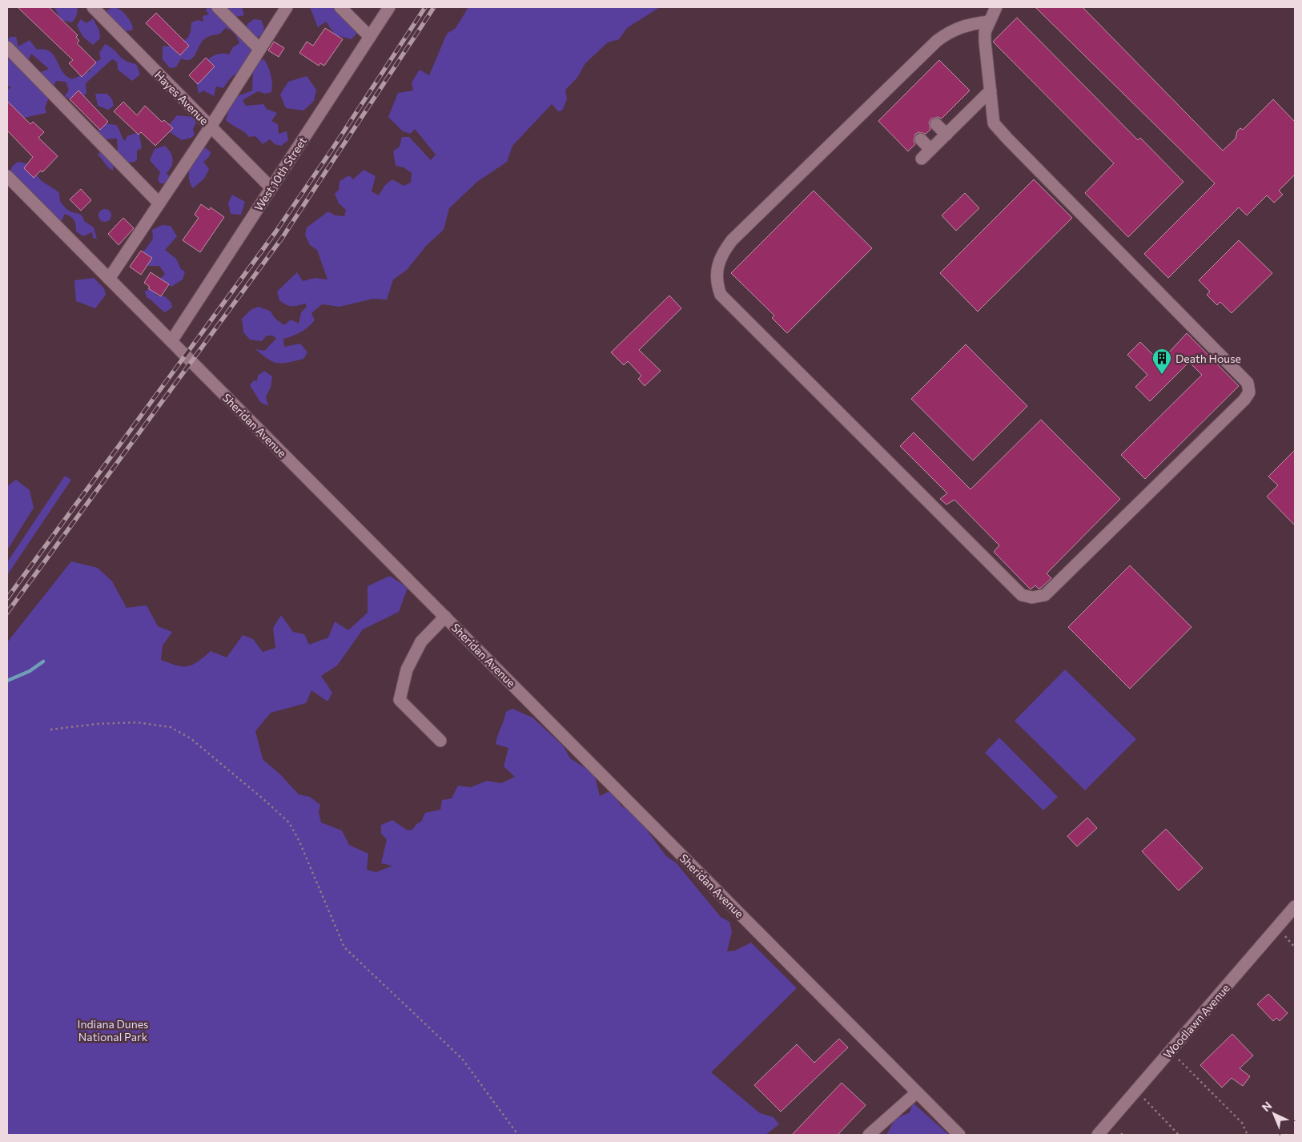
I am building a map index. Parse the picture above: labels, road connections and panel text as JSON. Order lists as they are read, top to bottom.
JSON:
{
  "streets": {
    "street": [
      "Hayes Avenue",
      "West 10th Street",
      "Sheridan Avenue",
      "Woodlawn Avenue"
    ]
  },
  "crossings": [
    ["Hayes Avenue", "West 10th Street"],
    ["West 10th Street", "Sheridan Avenue"]
  ],
  "parks": ["Indiana Dunes National Park"],
  "places": {
    "building": ["Death House"]
  },
  "north": "top left"
}
